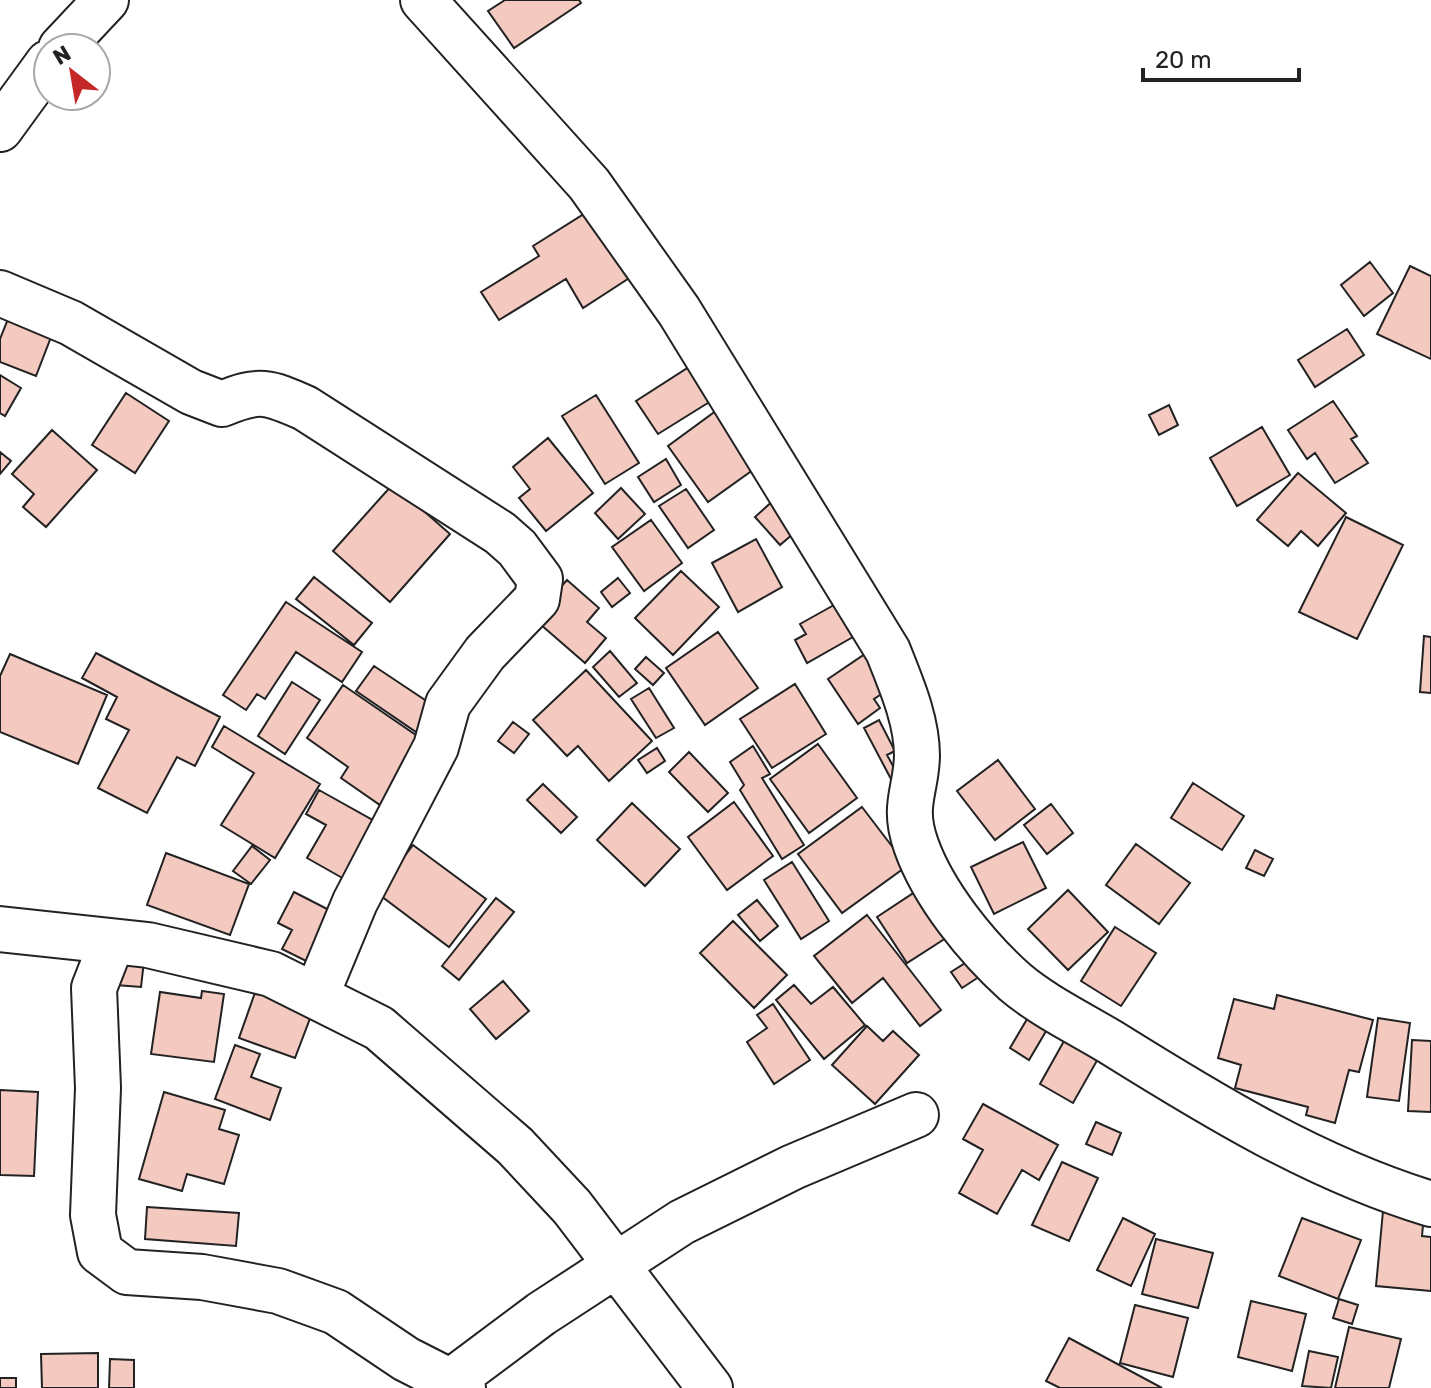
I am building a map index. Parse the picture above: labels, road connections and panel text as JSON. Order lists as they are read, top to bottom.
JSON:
{
  "scale_bar": "20 m",
  "north": "top left"
}
